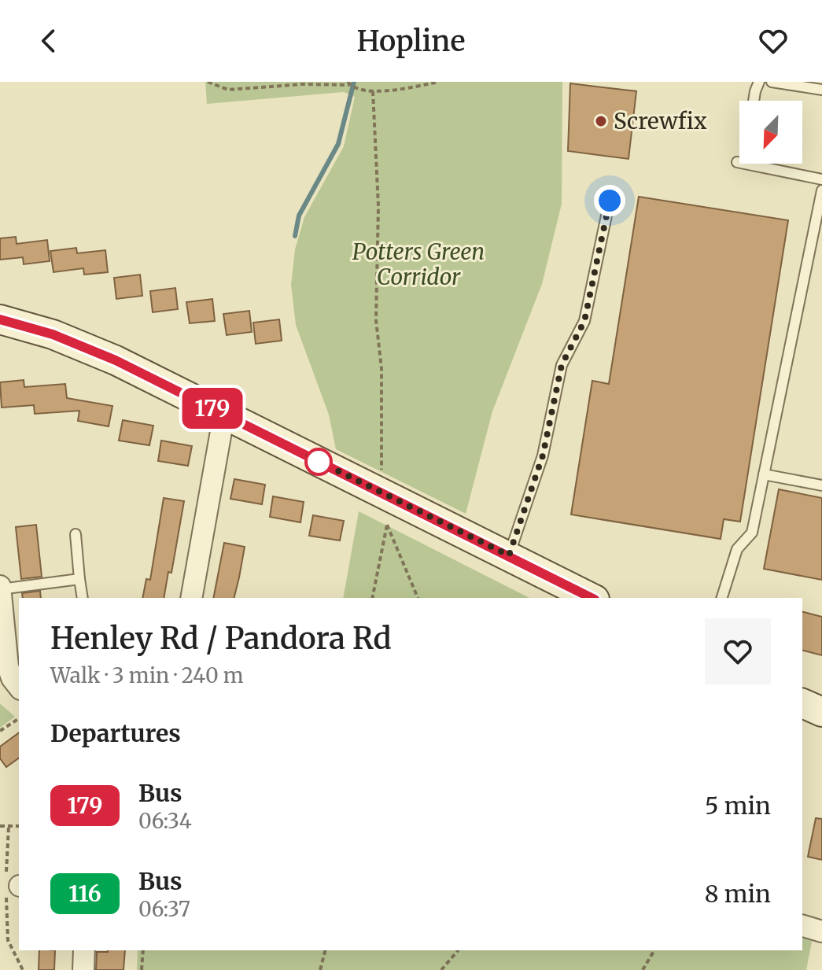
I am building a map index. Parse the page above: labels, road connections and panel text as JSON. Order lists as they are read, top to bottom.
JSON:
{
  "parks": ["Potters Green Corridor"],
  "places": ["Screwfix"],
  "lines": ["bus line 179"],
  "north": "bottom left",
  "page": {
    "header": "Hopline",
    "on_map": "179",
    "heading": [
      ["Henley Rd / Pandora Rd", "Walk · 3 min · 240 m"],
      "Departures"
    ],
    "list": [
      {
        "mark": "179",
        "name": "Bus",
        "note": "06:34",
        "value": "5 min"
      },
      {
        "mark": "116",
        "name": "Bus",
        "note": "06:37",
        "value": "8 min"
      }
    ]
  }
}
